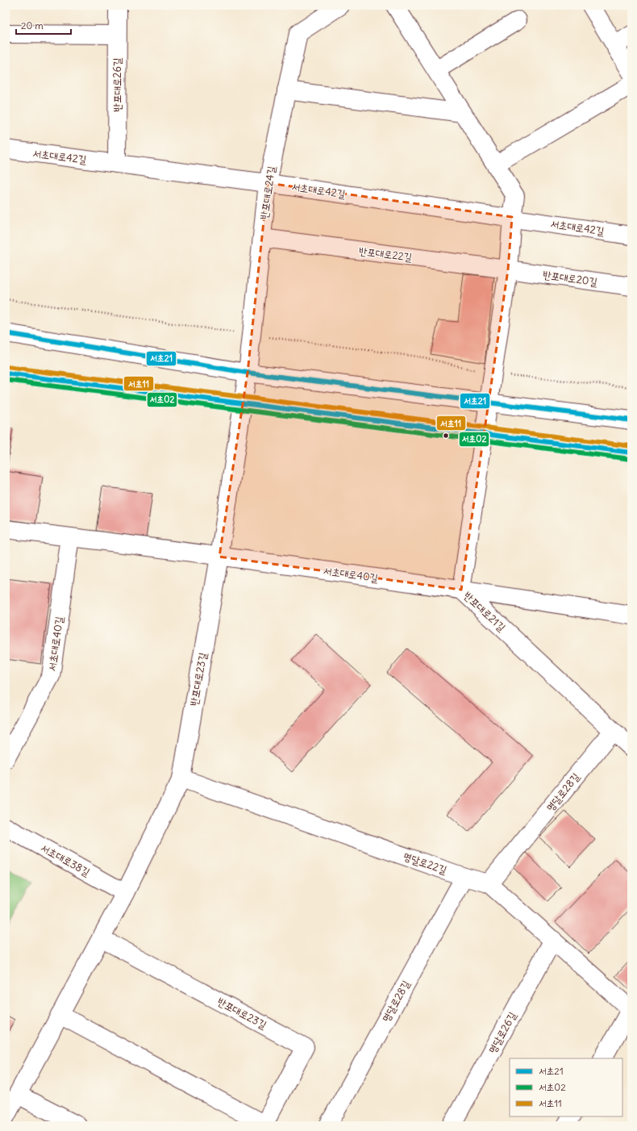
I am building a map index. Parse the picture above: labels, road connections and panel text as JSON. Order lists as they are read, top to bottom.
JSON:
{
  "streets": {
    "street": [
      "반포대로26길",
      "서초대로42길",
      "반포대로24길",
      "반포대로22길",
      "반포대로20길",
      "서초대로40길",
      "반포대로21길",
      "반포대로23길",
      "명달로28길",
      "서초대로38길",
      "명달로22길",
      "명달로26길"
    ]
  },
  "crossings": [
    ["반포대로26길", "서초대로42길"],
    ["서초대로42길", "반포대로24길"],
    ["반포대로24길", "반포대로22길"],
    ["반포대로24길", "반포대로23길"],
    ["반포대로22길", "반포대로20길"],
    ["서초대로40길", "반포대로21길"],
    ["서초대로40길", "반포대로23길"],
    ["반포대로21길", "명달로28길"],
    ["반포대로23길", "서초대로38길"],
    ["반포대로23길", "명달로22길"],
    ["명달로28길", "명달로22길"],
    ["명달로22길", "명달로26길"]
  ],
  "lines": ["transit line 서초21", "transit line 서초11", "transit line 서초02"],
  "legend": ["서초21", "서초02", "서초11"],
  "scale_bar": "20 m"
}
